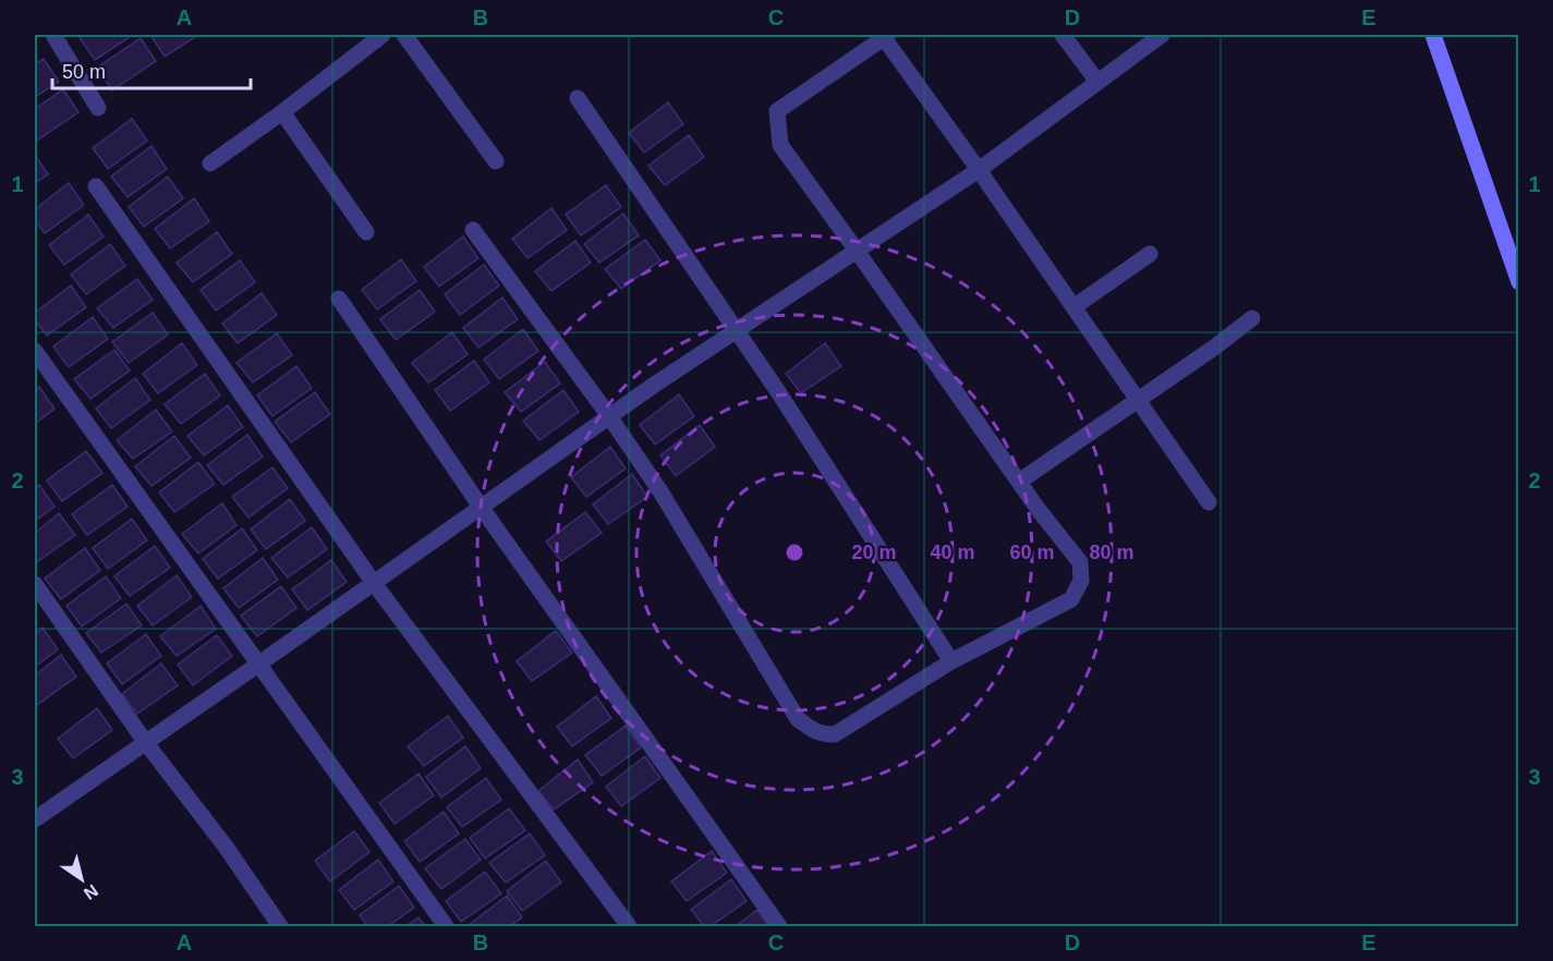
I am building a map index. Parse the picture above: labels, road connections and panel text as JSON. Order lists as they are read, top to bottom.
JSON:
{
  "scale_bar": "50 m",
  "north": "bottom right",
  "grid": {
    "columns": [
      "A",
      "B",
      "C",
      "D",
      "E"
    ],
    "rows": ["1", "2", "3"]
  },
  "rings": [
    "20 m",
    "40 m",
    "60 m",
    "80 m"
  ]
}
